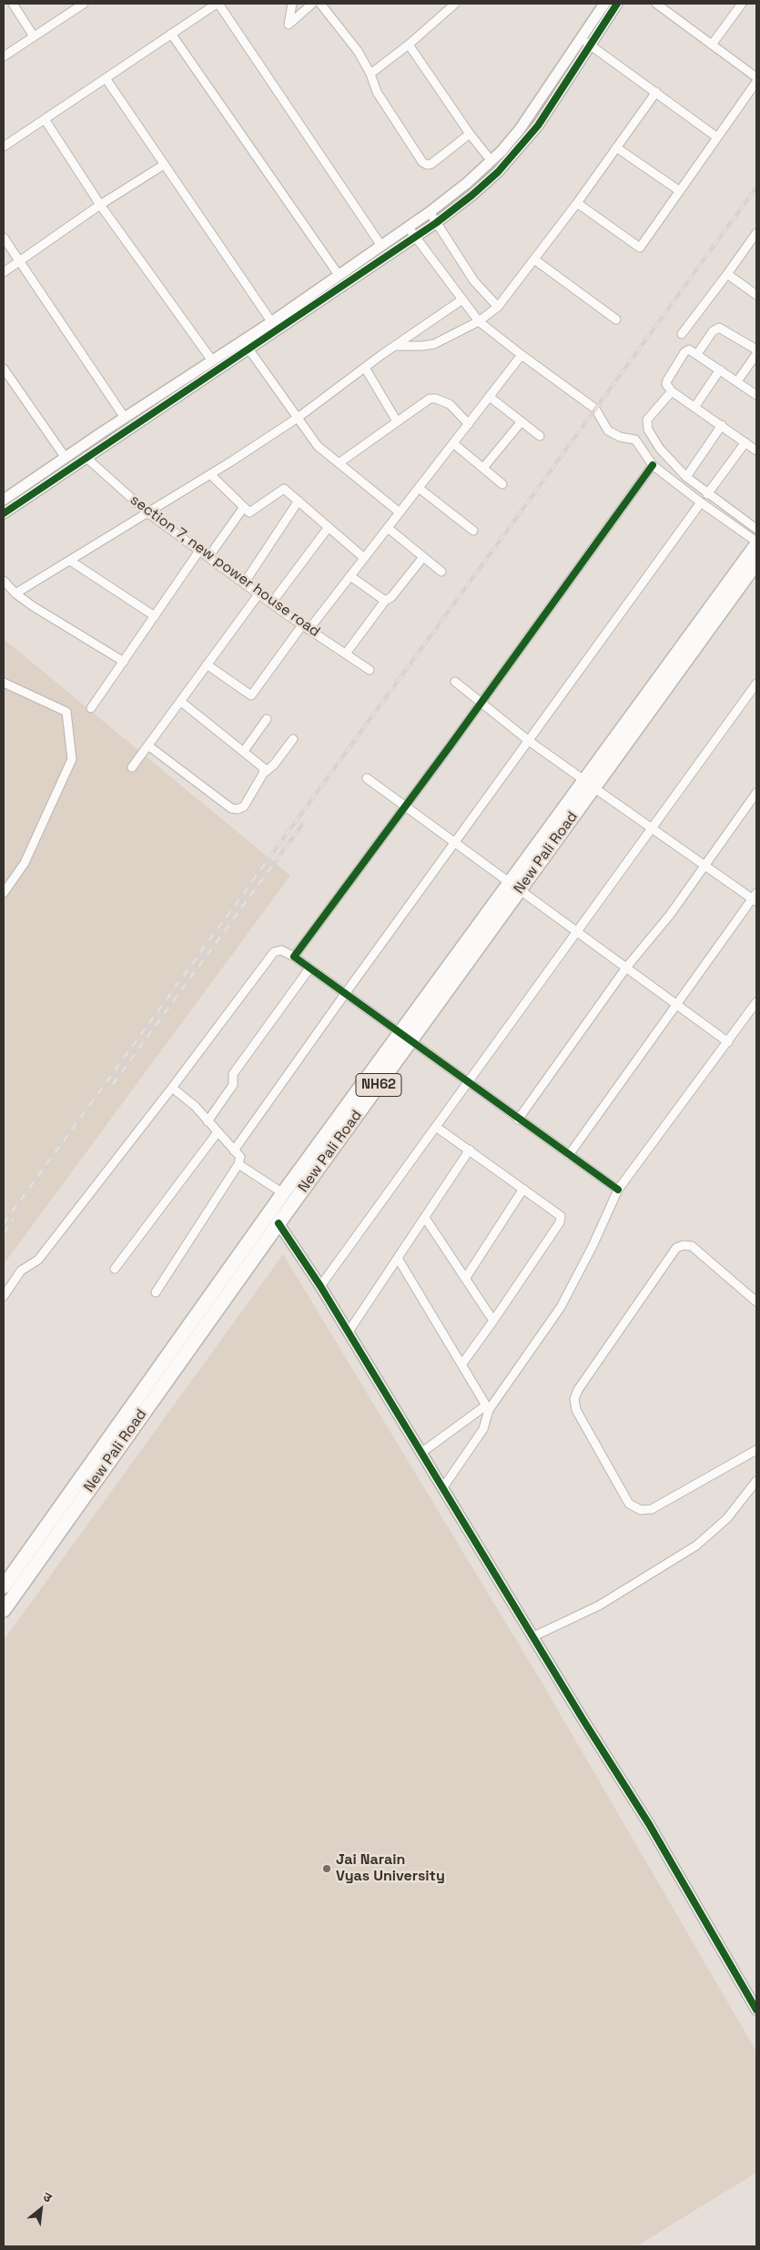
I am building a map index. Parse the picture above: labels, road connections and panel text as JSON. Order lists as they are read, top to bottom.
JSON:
{
  "streets": {
    "highway": ["New Pali Road", "NH62"],
    "street": ["section 7, new power house road"]
  },
  "places": ["Jai Narain Vyas University"],
  "north": "top right"
}
